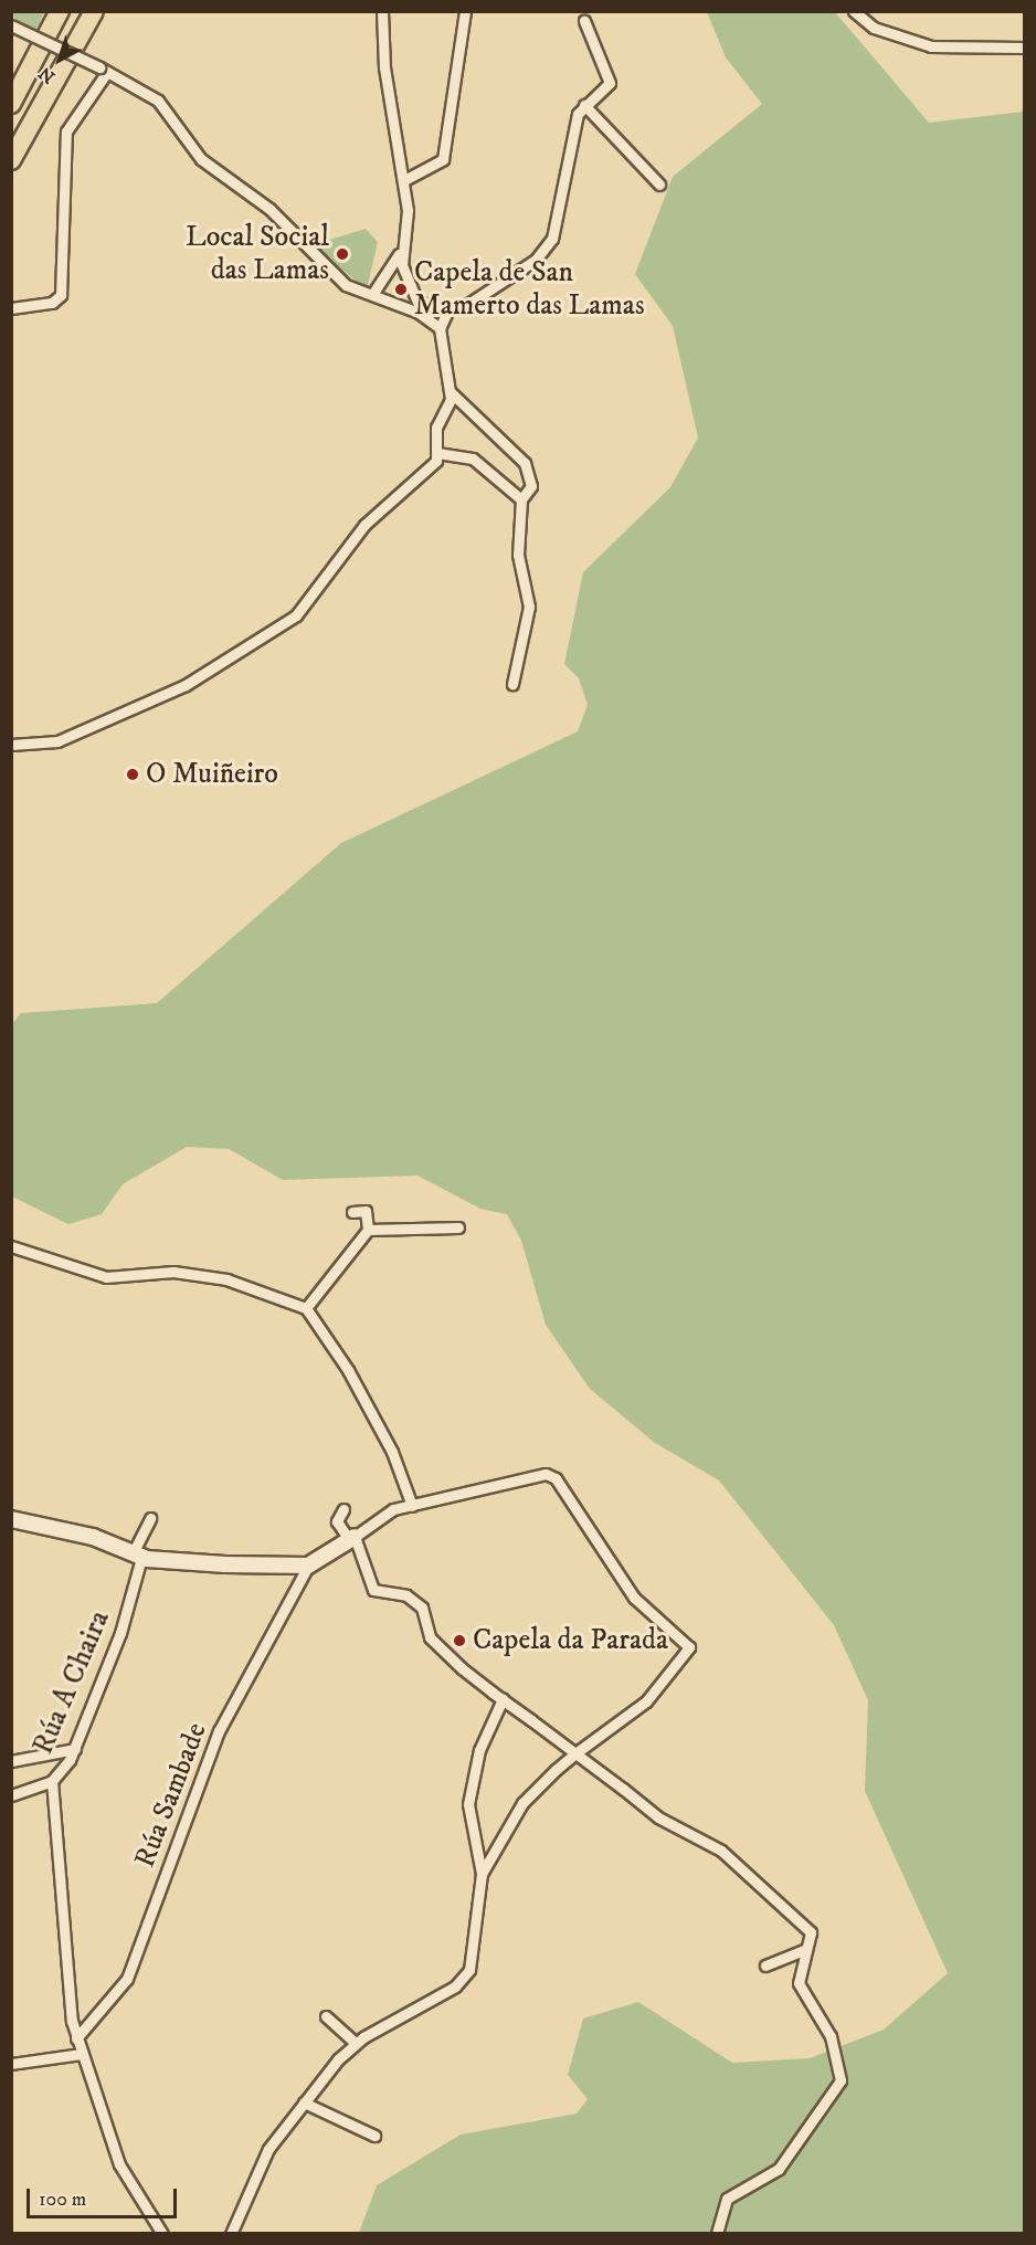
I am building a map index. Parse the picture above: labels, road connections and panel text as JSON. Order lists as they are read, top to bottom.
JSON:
{
  "streets": {
    "street": ["Rúa A Chaira", "Rúa Sambade"]
  },
  "places": [
    "Local Social das Lamas",
    "Capela de San Mamerto das Lamas",
    "O Muiñeiro",
    "Capela da Parada"
  ],
  "scale_bar": "100 m",
  "north": "bottom left"
}
